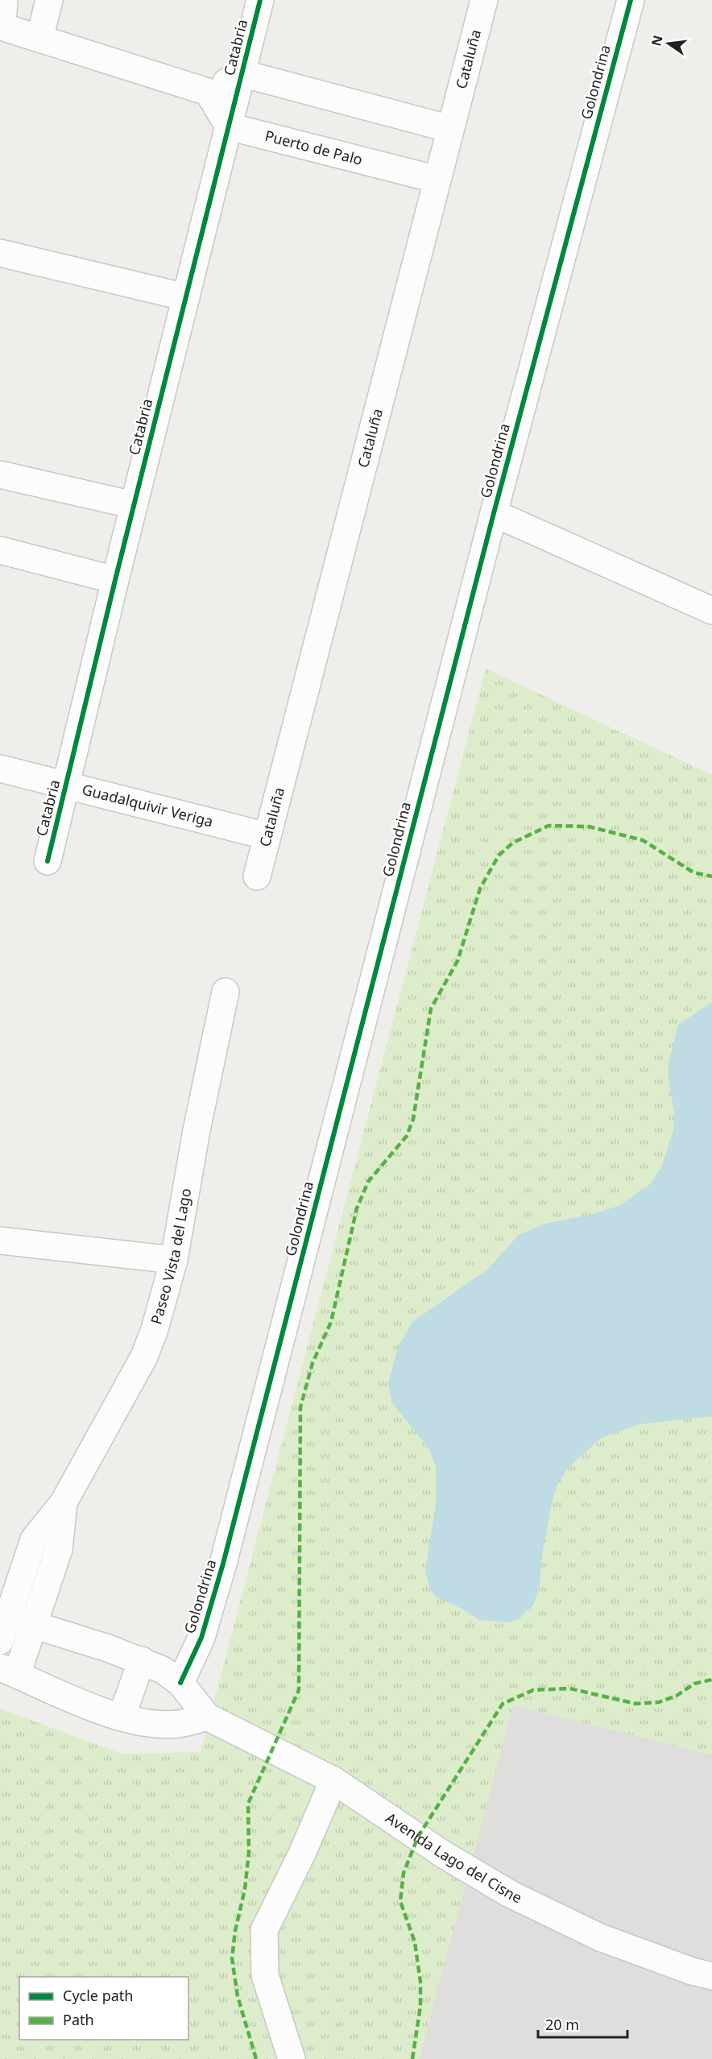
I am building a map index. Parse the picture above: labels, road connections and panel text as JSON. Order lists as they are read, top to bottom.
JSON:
{
  "streets": {
    "street": [
      "Catabria",
      "Cataluña",
      "Golondrina",
      "Puerto de Palo",
      "Guadalquivir Veriga",
      "Paseo Vista del Lago",
      "Avenida Lago del Cisne"
    ]
  },
  "crossings": [
    ["Catabria", "Puerto de Palo"],
    ["Catabria", "Guadalquivir Veriga"],
    ["Cataluña", "Puerto de Palo"],
    ["Cataluña", "Guadalquivir Veriga"],
    ["Golondrina", "Avenida Lago del Cisne"],
    ["Paseo Vista del Lago", "Avenida Lago del Cisne"]
  ],
  "legend": ["Cycle path", "Path"],
  "scale_bar": "20 m",
  "north": "left"
}
